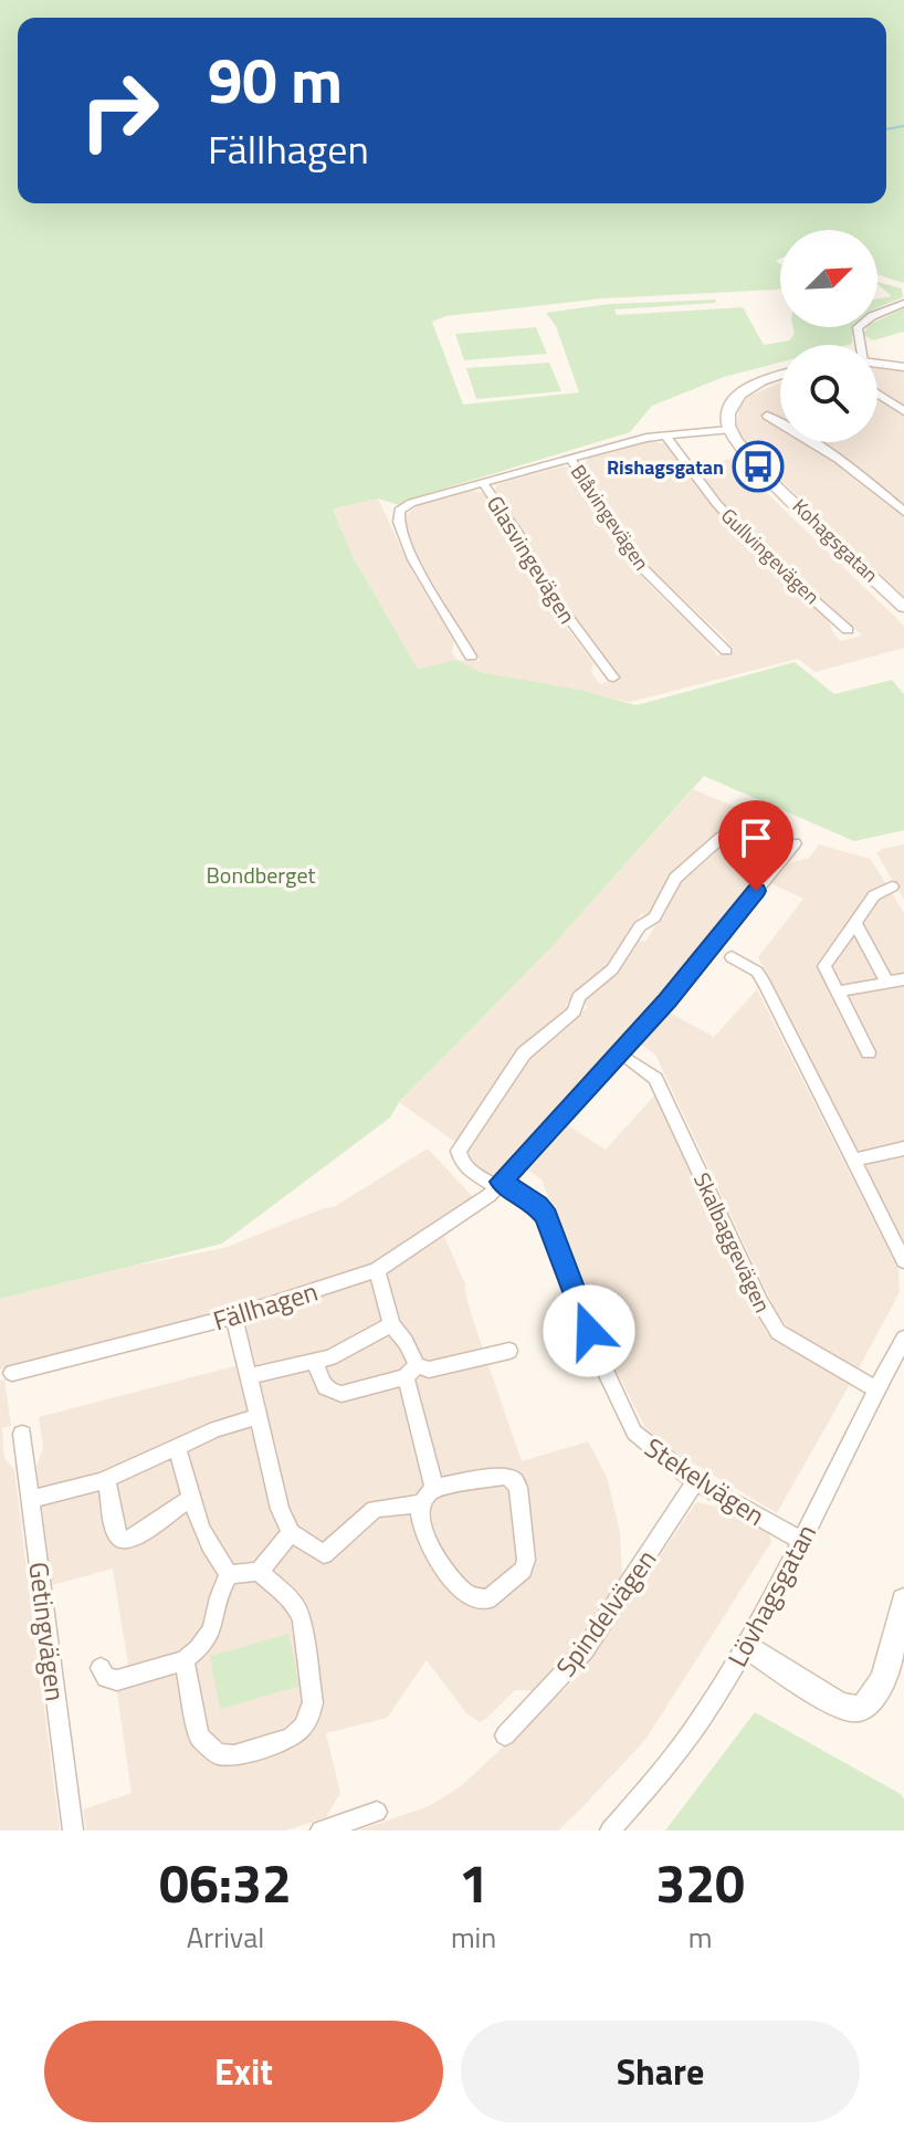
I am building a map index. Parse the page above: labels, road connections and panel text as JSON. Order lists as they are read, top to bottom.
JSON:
{
  "streets": {
    "street": [
      "Blåvingevägen",
      "Kohagsgatan",
      "Gullvingevägen",
      "Glasvingevägen",
      "Skalbaggevägen",
      "Fällhagen",
      "Stekelvägen",
      "Lövhagsgatan",
      "Spindelvägen",
      "Getingvägen"
    ]
  },
  "crossings": [
    ["Skalbaggevägen", "Lövhagsgatan"],
    ["Fällhagen", "Stekelvägen"],
    ["Stekelvägen", "Lövhagsgatan"],
    ["Stekelvägen", "Spindelvägen"]
  ],
  "parks": ["Bondberget"],
  "places": {
    "bus stop": ["Rishagsgatan"]
  },
  "north": "top right",
  "page": {
    "turn": ["90 m", "Fällhagen"],
    "eta": [
      "06:32",
      "Arrival",
      "1",
      "min",
      "320",
      "m"
    ],
    "buttons": ["Exit", "Share"]
  }
}
